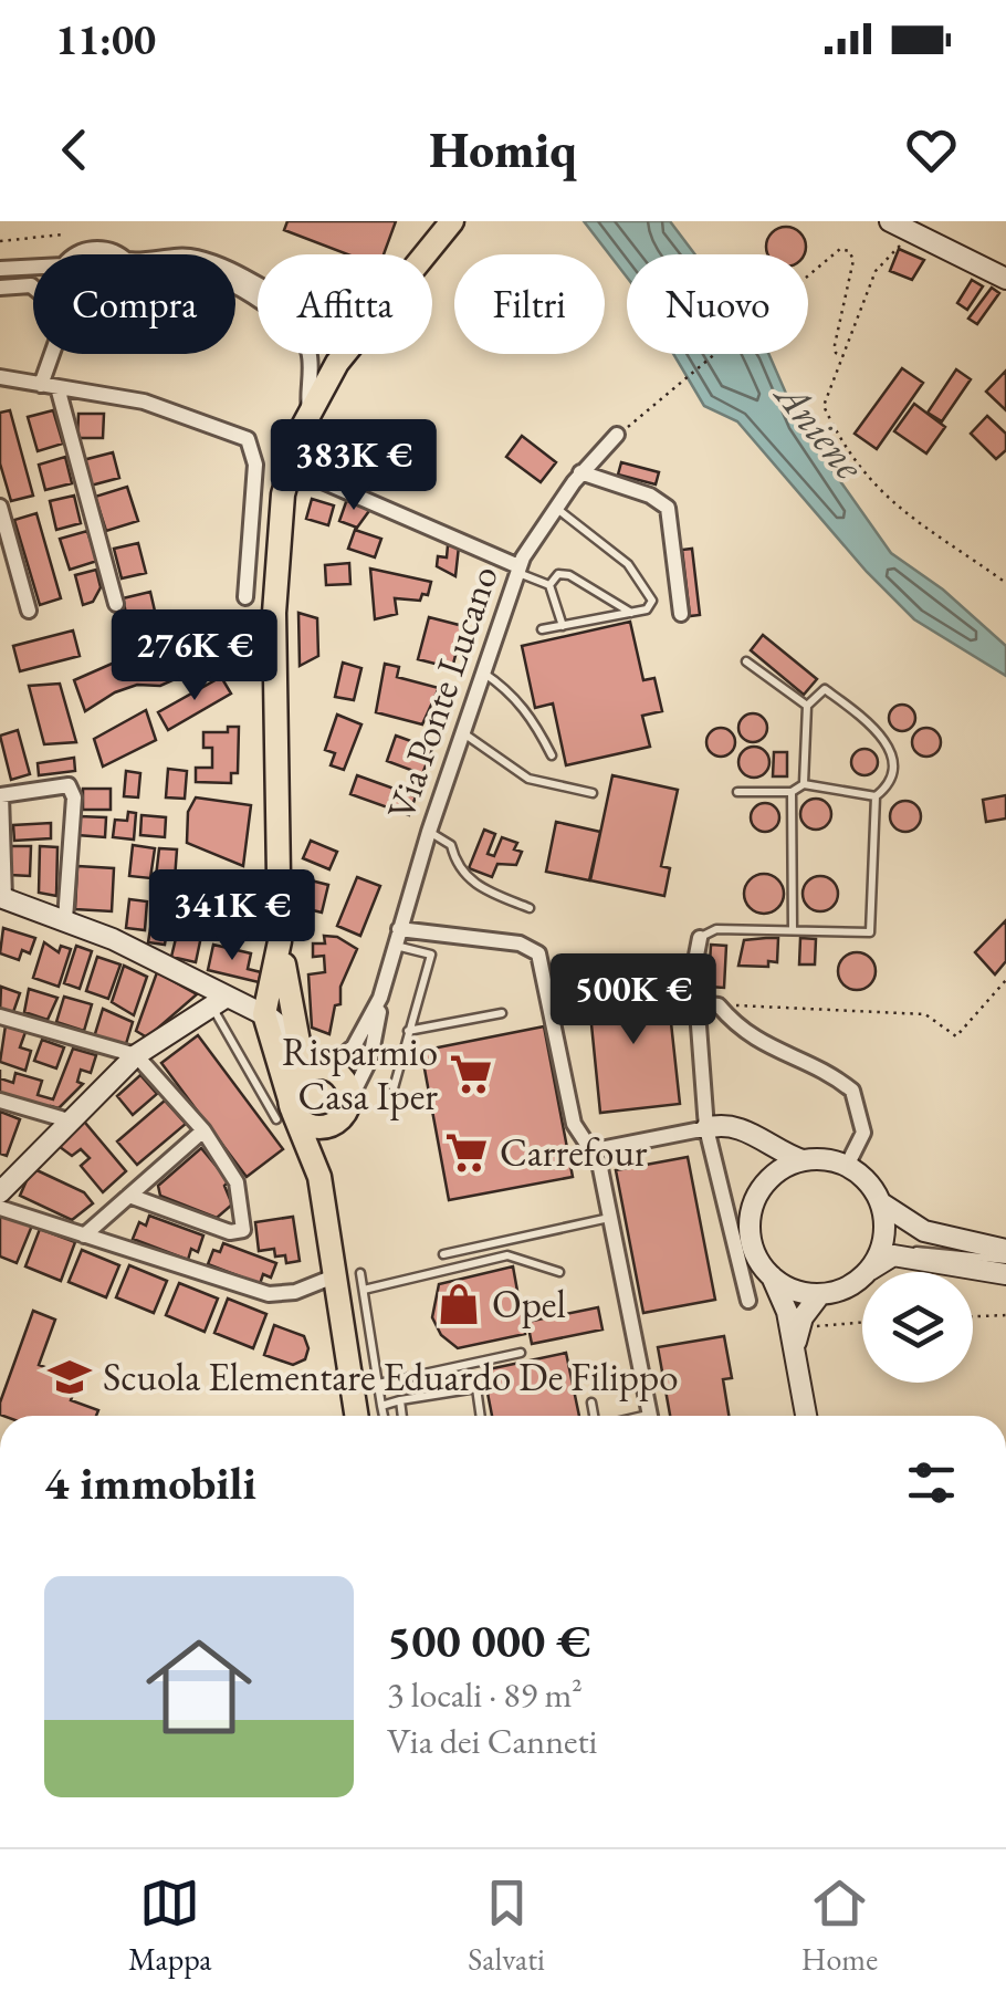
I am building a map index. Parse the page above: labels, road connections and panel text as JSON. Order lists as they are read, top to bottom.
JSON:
{
  "streets": {
    "street": ["Via Ponte Lucano"]
  },
  "water": ["Aniene"],
  "places": {
    "supermarket": ["Risparmio Casa Iper", "Carrefour"],
    "shop": ["Opel"],
    "school or university": ["Scuola Elementare Eduardo De Filippo"]
  },
  "page": {
    "status": "11:00",
    "header": "Homiq",
    "chip": [
      "Compra",
      "Affitta",
      "Filtri",
      "Nuovo"
    ],
    "price": [
      "383K €",
      "276K €",
      "341K €",
      "500K €"
    ],
    "heading": "4 immobili",
    "list": [
      {
        "name": "500 000 €",
        "note": "3 locali · 89 m² · Via dei Canneti"
      }
    ],
    "tabs": ["Mappa", "Salvati", "Home"]
  }
}
